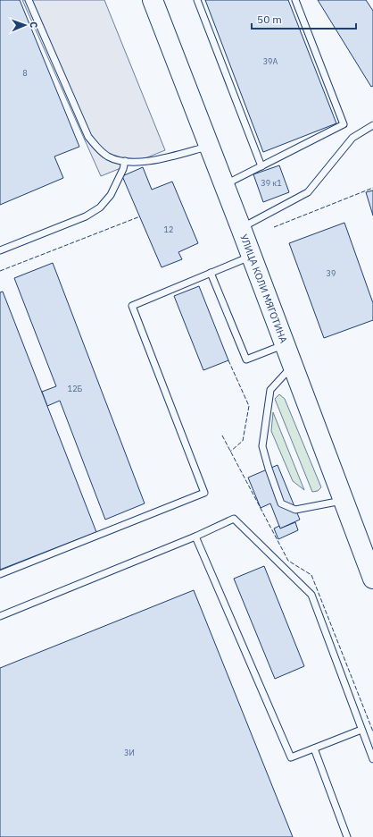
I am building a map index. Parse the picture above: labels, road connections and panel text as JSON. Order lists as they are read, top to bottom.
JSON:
{
  "streets": {
    "main road": ["УЛИЦА КОЛИ МЯГОТИНА"]
  },
  "house_numbers": [
    "39А",
    "8",
    "39 к1",
    "12",
    "39",
    "12Б",
    "3И"
  ],
  "scale_bar": "50 m",
  "north": "right"
}
